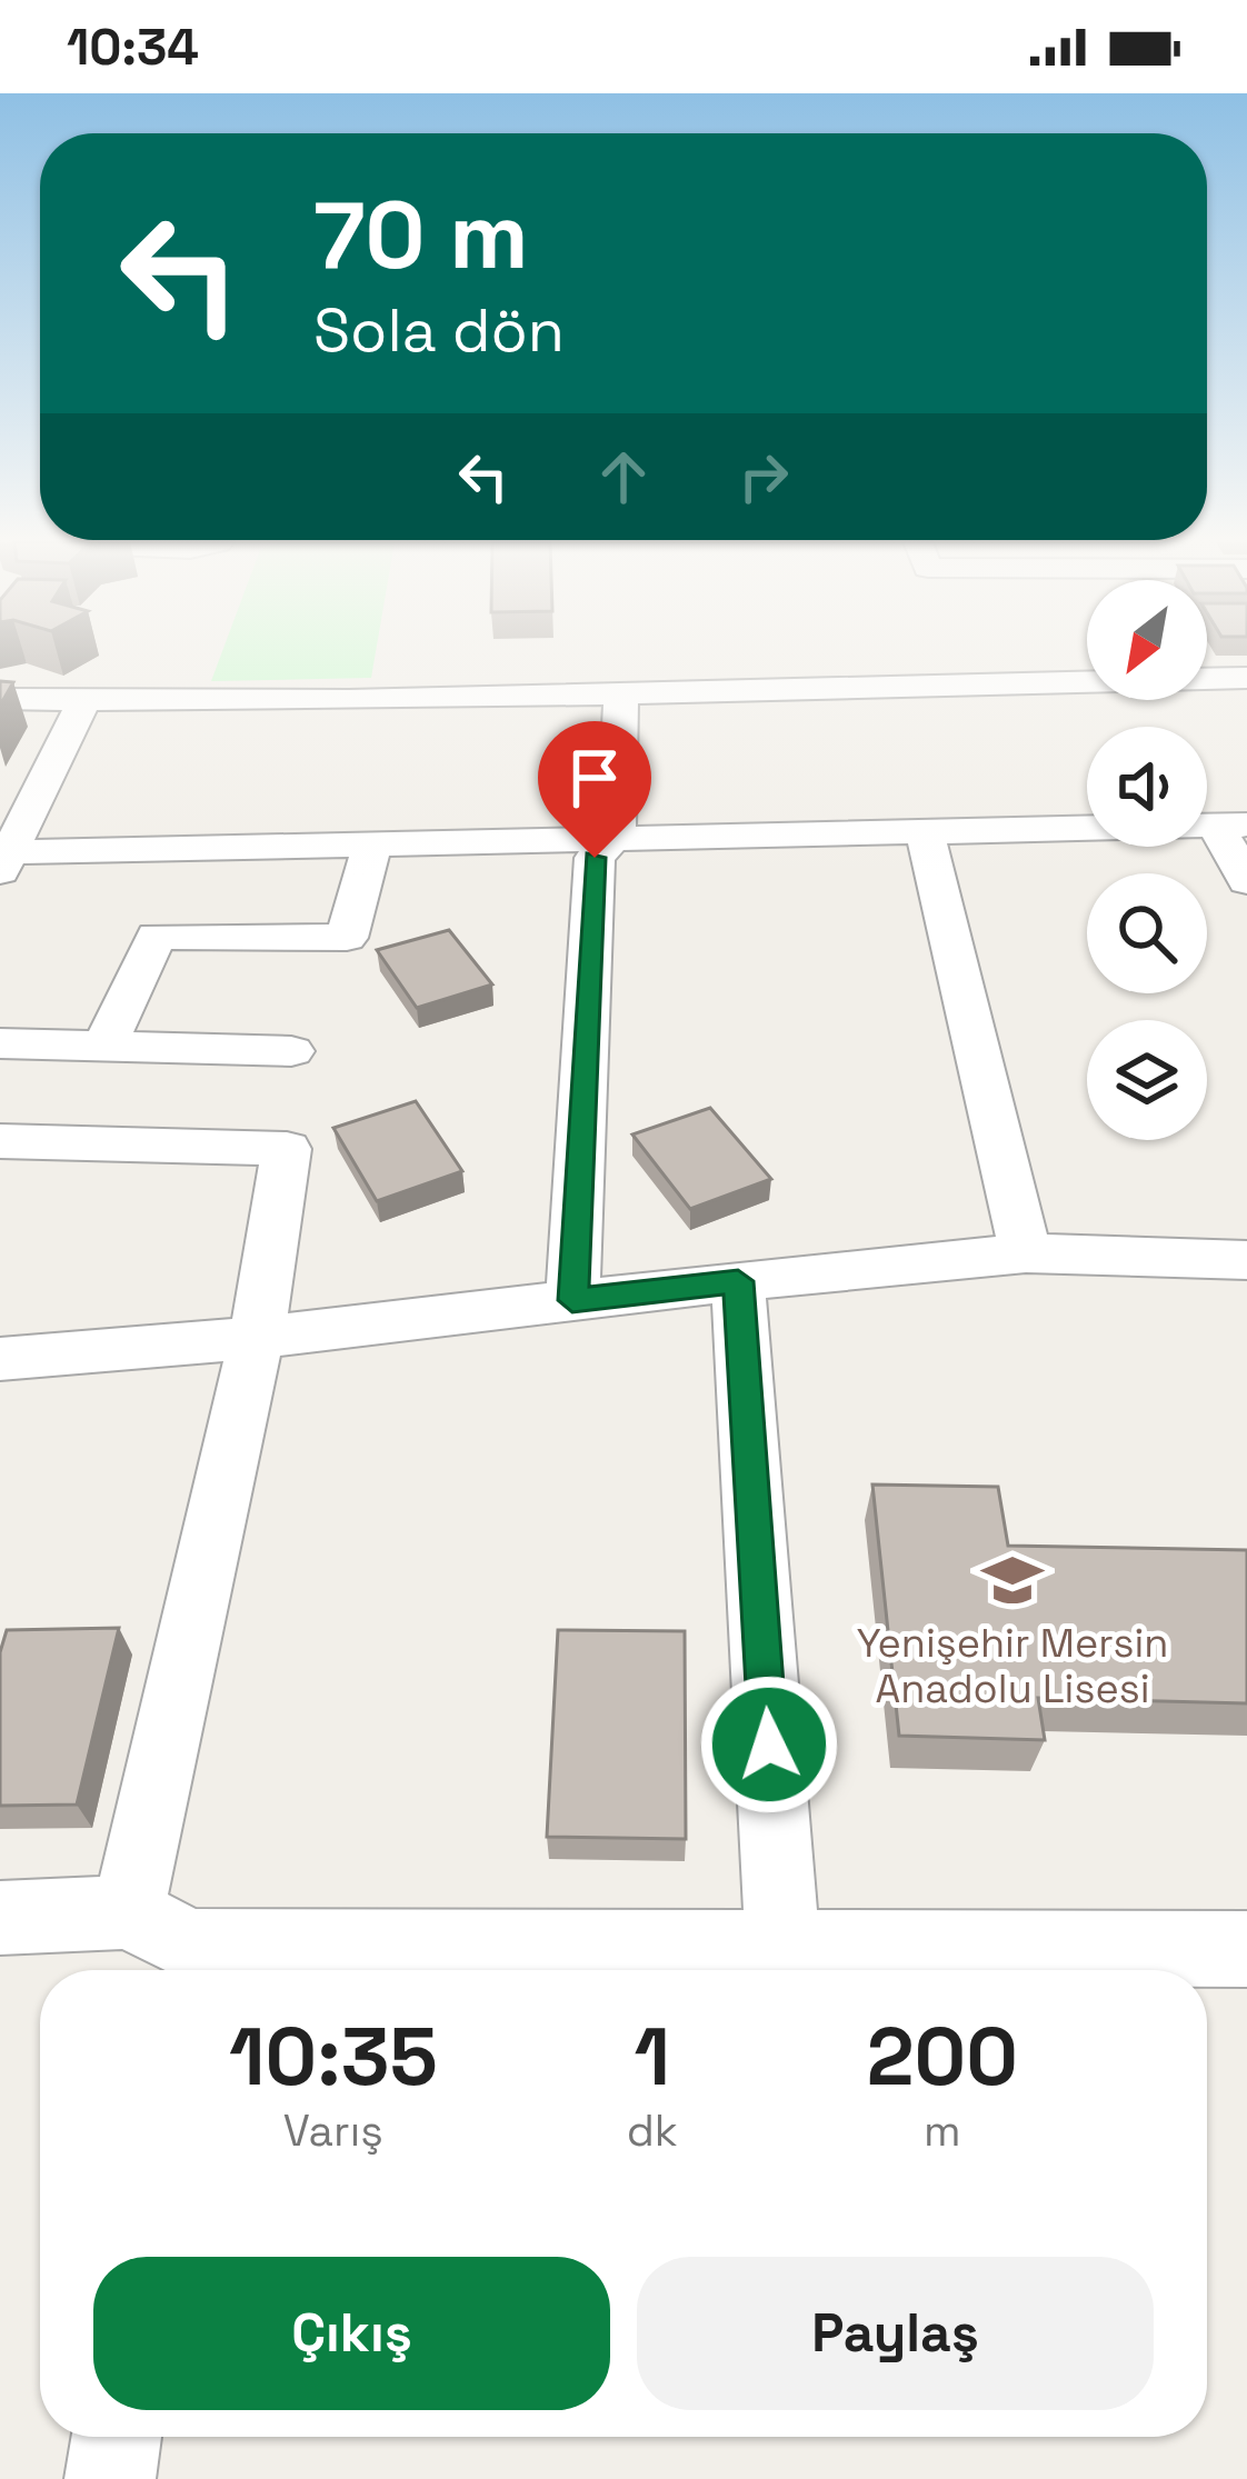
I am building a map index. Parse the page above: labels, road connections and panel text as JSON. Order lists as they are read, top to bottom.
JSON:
{
  "places": {
    "school or university": ["Yenişehir Mersin Anadolu Lisesi"]
  },
  "north": "bottom left",
  "page": {
    "status": "10:34",
    "turn": ["70 m", "Sola dön"],
    "eta": [
      "10:35",
      "Varış",
      "1",
      "dk",
      "200",
      "m"
    ],
    "buttons": ["Çıkış", "Paylaş"]
  }
}
